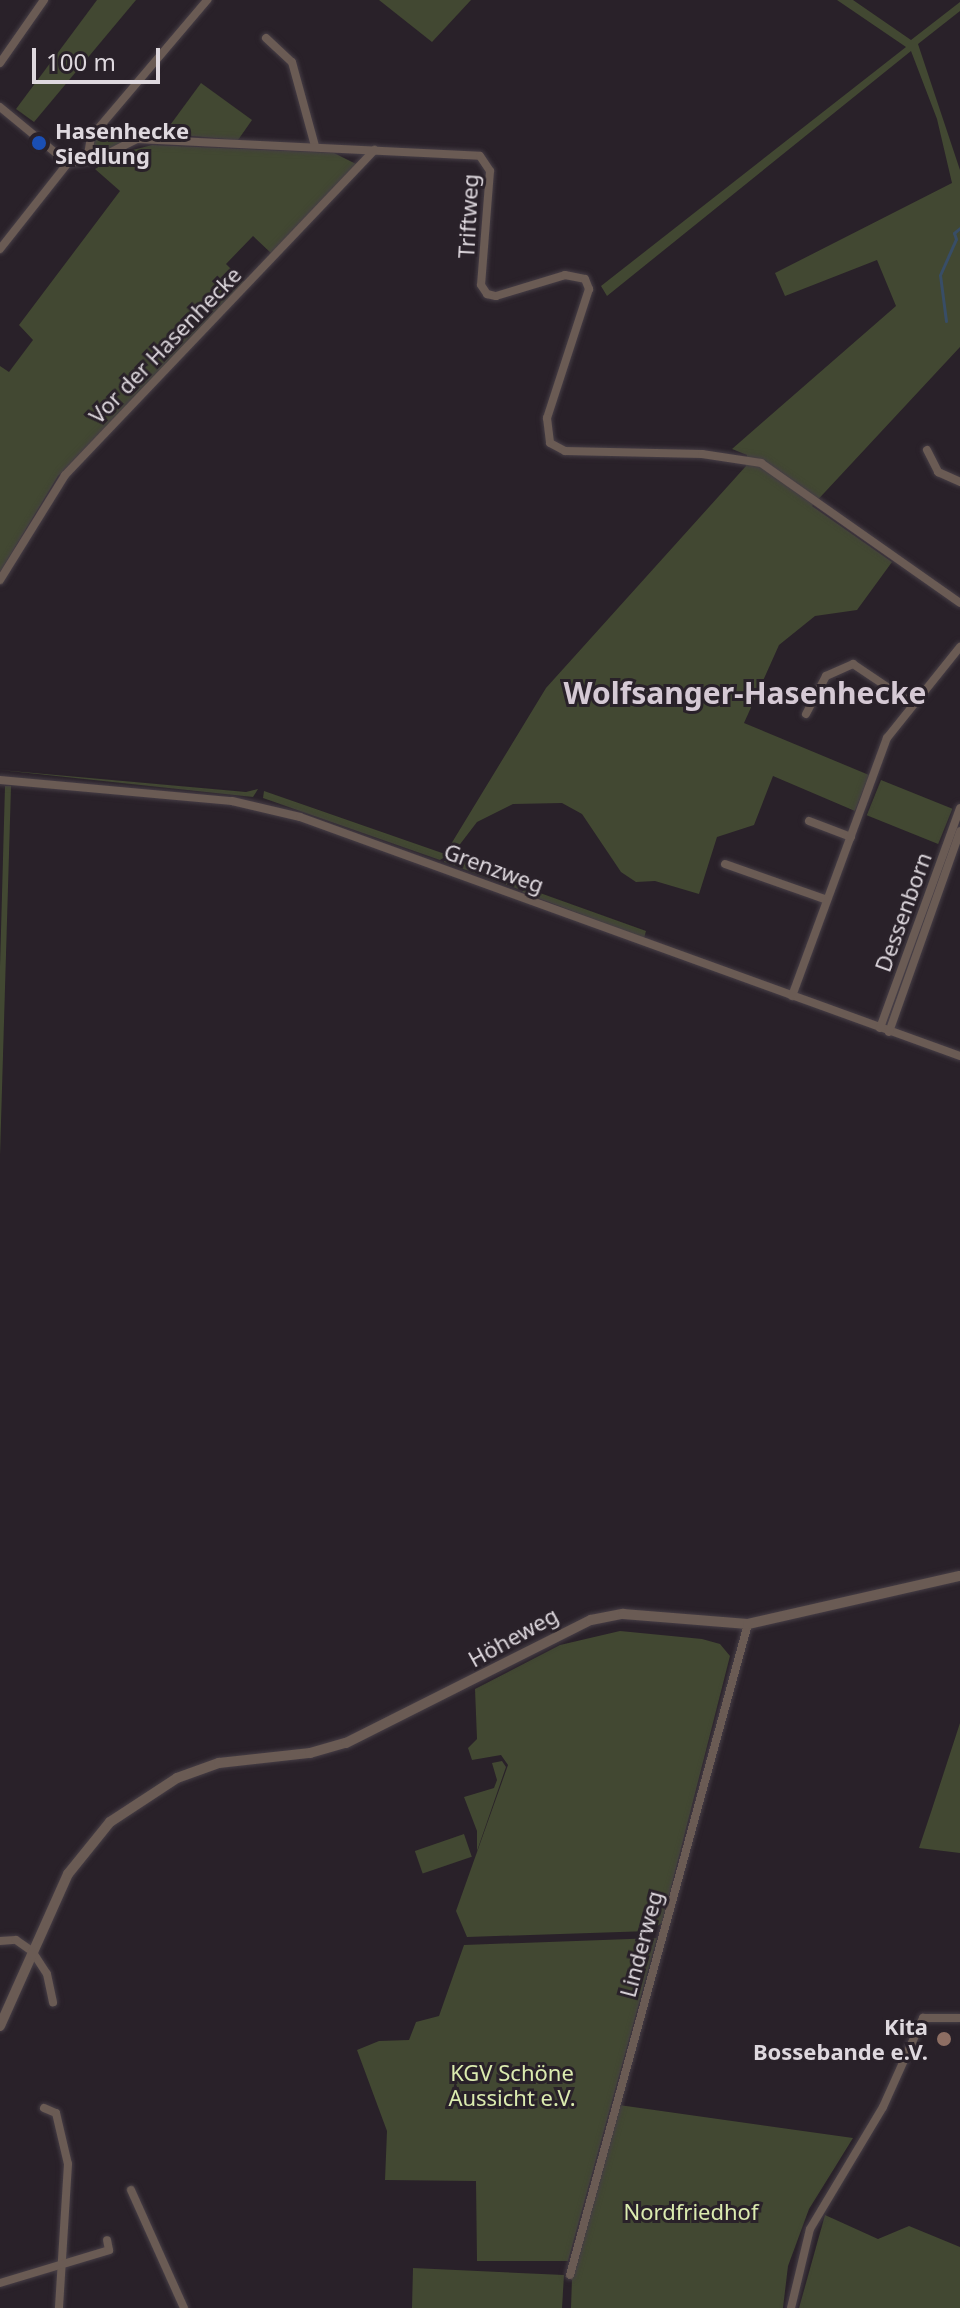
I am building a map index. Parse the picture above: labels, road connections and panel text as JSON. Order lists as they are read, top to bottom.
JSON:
{
  "streets": {
    "street": [
      "Triftweg",
      "Vor der Hasenhecke",
      "Grenzweg",
      "Dessenborn",
      "Höheweg",
      "Linderweg"
    ]
  },
  "crossings": [
    ["Triftweg", "Vor der Hasenhecke"],
    ["Grenzweg", "Dessenborn"],
    ["Höheweg", "Linderweg"]
  ],
  "districts": ["Wolfsanger-Hasenhecke"],
  "parks": ["KGV Schöne Aussicht e.V.", "Nordfriedhof"],
  "places": ["Hasenhecke Siedlung", "Kita Bossebande e.V."],
  "scale_bar": "100 m"
}
